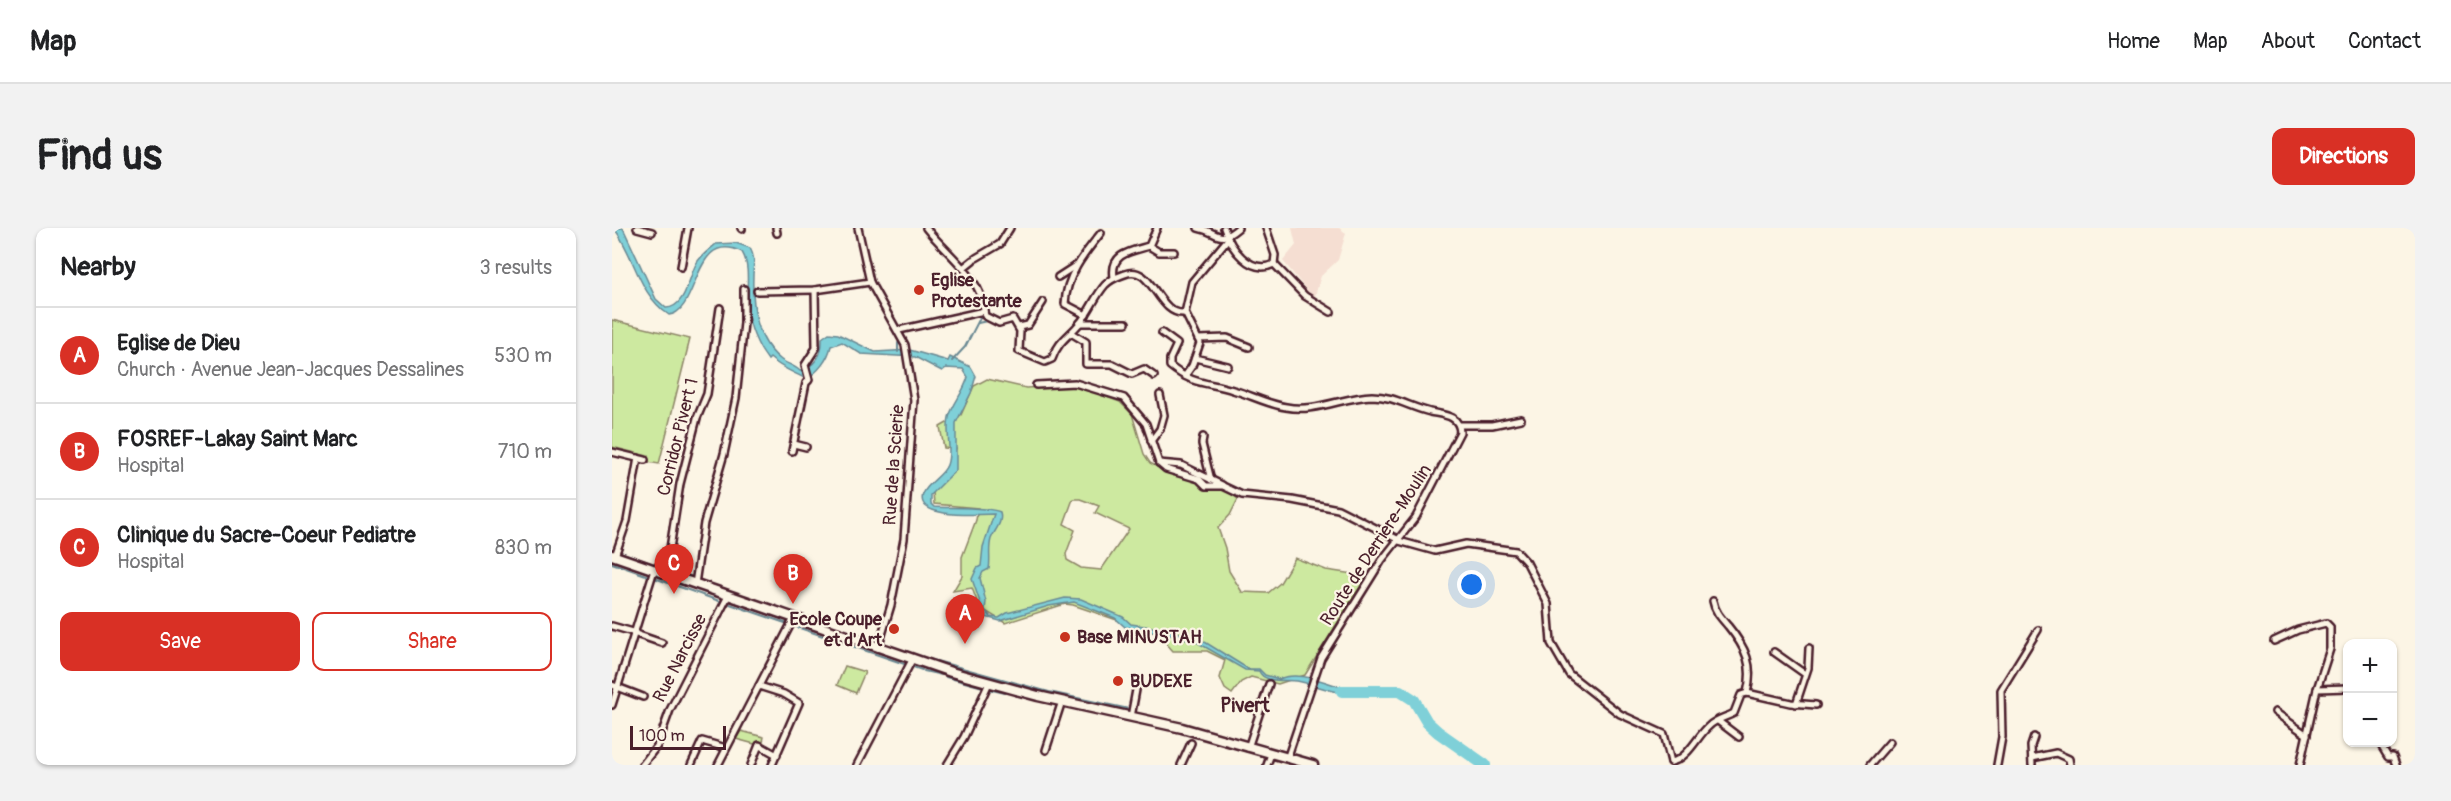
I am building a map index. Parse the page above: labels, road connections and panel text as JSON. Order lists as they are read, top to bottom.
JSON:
{
  "streets": {
    "street": [
      "Corridor Pivert 1",
      "Rue de la Scierie",
      "Route de Derriere-Moulin",
      "Rue Narcisse"
    ]
  },
  "districts": ["Pivert"],
  "places": [
    "Eglise Protestante",
    "Ecole Coupe et d'Art",
    "Base MINUSTAH",
    "BUDEXE"
  ],
  "scale_bar": "100 m",
  "page": {
    "header": "Map",
    "nav": [
      "Home",
      "Map",
      "About",
      "Contact"
    ],
    "buttons": [
      "Directions",
      ["Save", "Share"]
    ],
    "title": "Find us",
    "heading": ["Nearby", "3 results"],
    "list": [
      {
        "mark": "A",
        "name": "Eglise de Dieu",
        "note": "Church · Avenue Jean-Jacques Dessalines",
        "value": "530 m"
      },
      {
        "mark": "B",
        "name": "FOSREF-Lakay Saint Marc",
        "note": "Hospital",
        "value": "710 m"
      },
      {
        "mark": "C",
        "name": "Clinique du Sacre-Coeur Pediatre",
        "note": "Hospital",
        "value": "830 m"
      }
    ],
    "pins": ["C", "B", "A"],
    "map_buttons": ["+", "−"],
    "scale": "100 m"
  }
}
